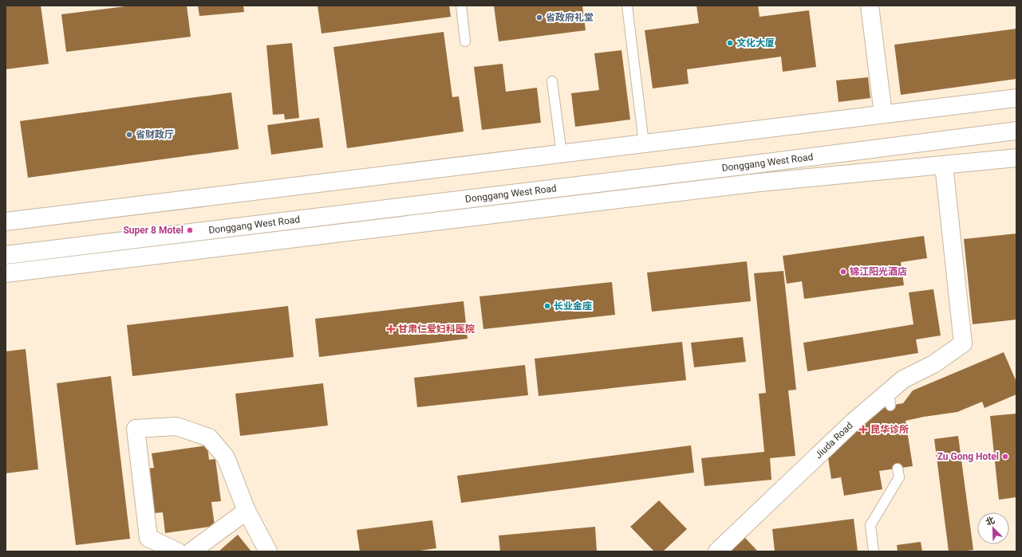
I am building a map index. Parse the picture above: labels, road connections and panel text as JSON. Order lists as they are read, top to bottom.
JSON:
{
  "streets": {
    "street": ["Donggang West Road", "Jiuda Road"]
  },
  "crossings": [
    ["Donggang West Road", "Jiuda Road"]
  ],
  "places": {
    "other": [
      "省政府礼堂",
      "文化大厦",
      "省财政厅",
      "Super 8 Motel",
      "锦江阳光酒店",
      "长业金座",
      "Zu Gong Hotel"
    ],
    "health": ["甘肃仁爱妇科医院", "昆华诊所"]
  },
  "north": "top left"
}
